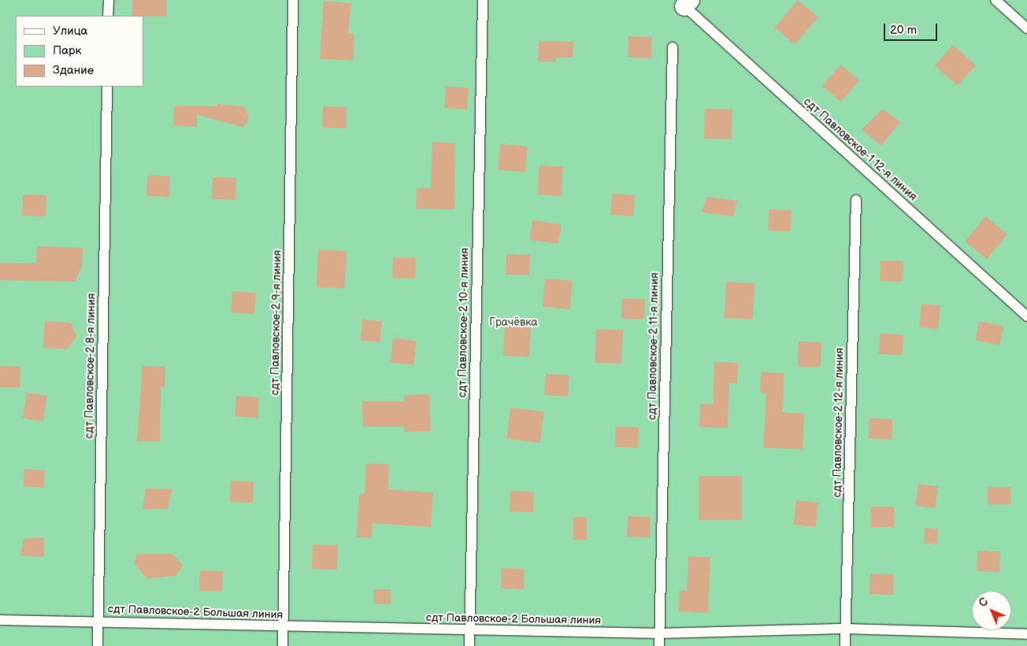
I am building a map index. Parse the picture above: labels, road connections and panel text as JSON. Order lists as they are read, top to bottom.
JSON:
{
  "streets": {
    "lane": [
      "сдт Павловское-1 12-я линия",
      "сдт Павловское-2 9-я линия",
      "сдт Павловское-2 10-я линия",
      "сдт Павловское-2 11-я линия",
      "сдт Павловское-2 8-я линия",
      "сдт Павловское-2 12-я линия",
      "сдт Павловское-2 Большая линия"
    ]
  },
  "crossings": [
    ["сдт Павловское-2 9-я линия", "сдт Павловское-2 Большая линия"],
    ["сдт Павловское-2 10-я линия", "сдт Павловское-2 Большая линия"],
    ["сдт Павловское-2 11-я линия", "сдт Павловское-2 Большая линия"],
    ["сдт Павловское-2 8-я линия", "сдт Павловское-2 Большая линия"],
    ["сдт Павловское-2 12-я линия", "сдт Павловское-2 Большая линия"]
  ],
  "parks": ["Грачёвка"],
  "legend": ["Улица", "Парк", "Здание"],
  "scale_bar": "20 m",
  "north": "top left"
}
